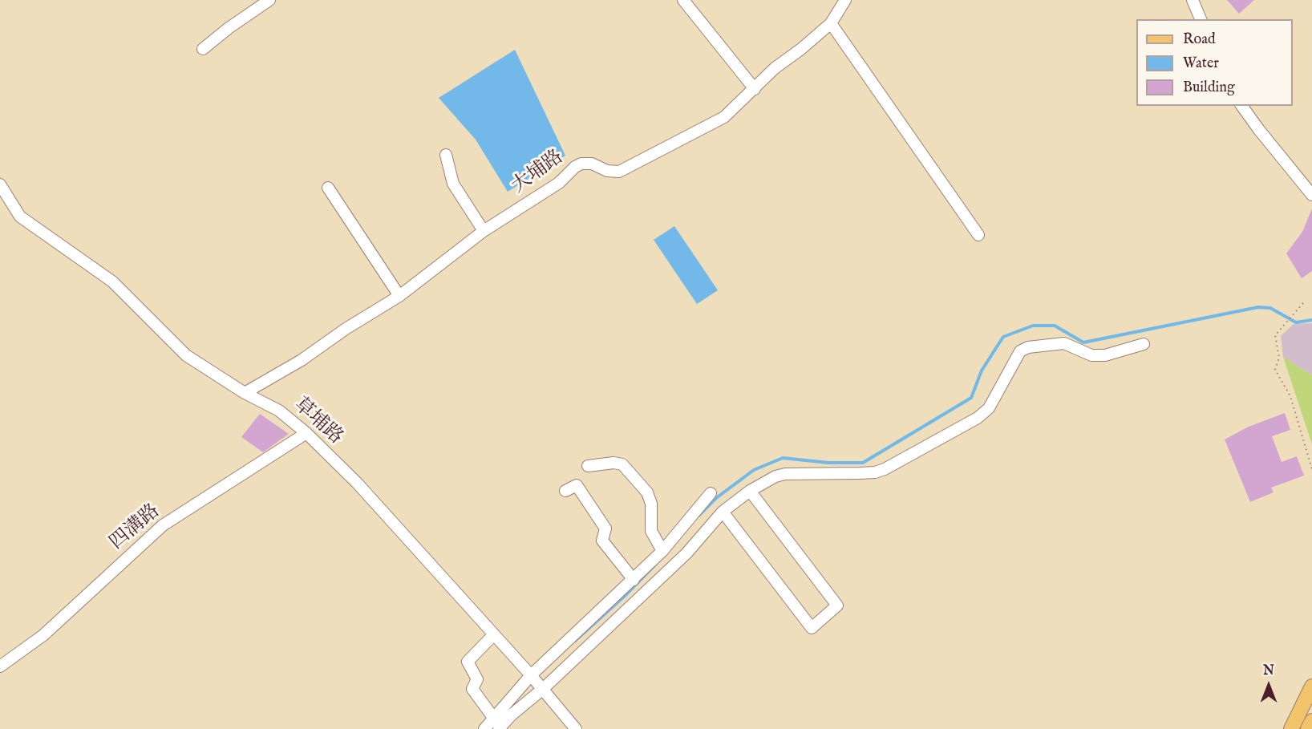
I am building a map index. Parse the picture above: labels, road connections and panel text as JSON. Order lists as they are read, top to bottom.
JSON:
{
  "streets": {
    "street": ["大埔路", "草埔路", "四溝路"]
  },
  "crossings": [
    ["大埔路", "草埔路"],
    ["草埔路", "四溝路"]
  ],
  "legend": ["Road", "Water", "Building"],
  "north": "top"
}
